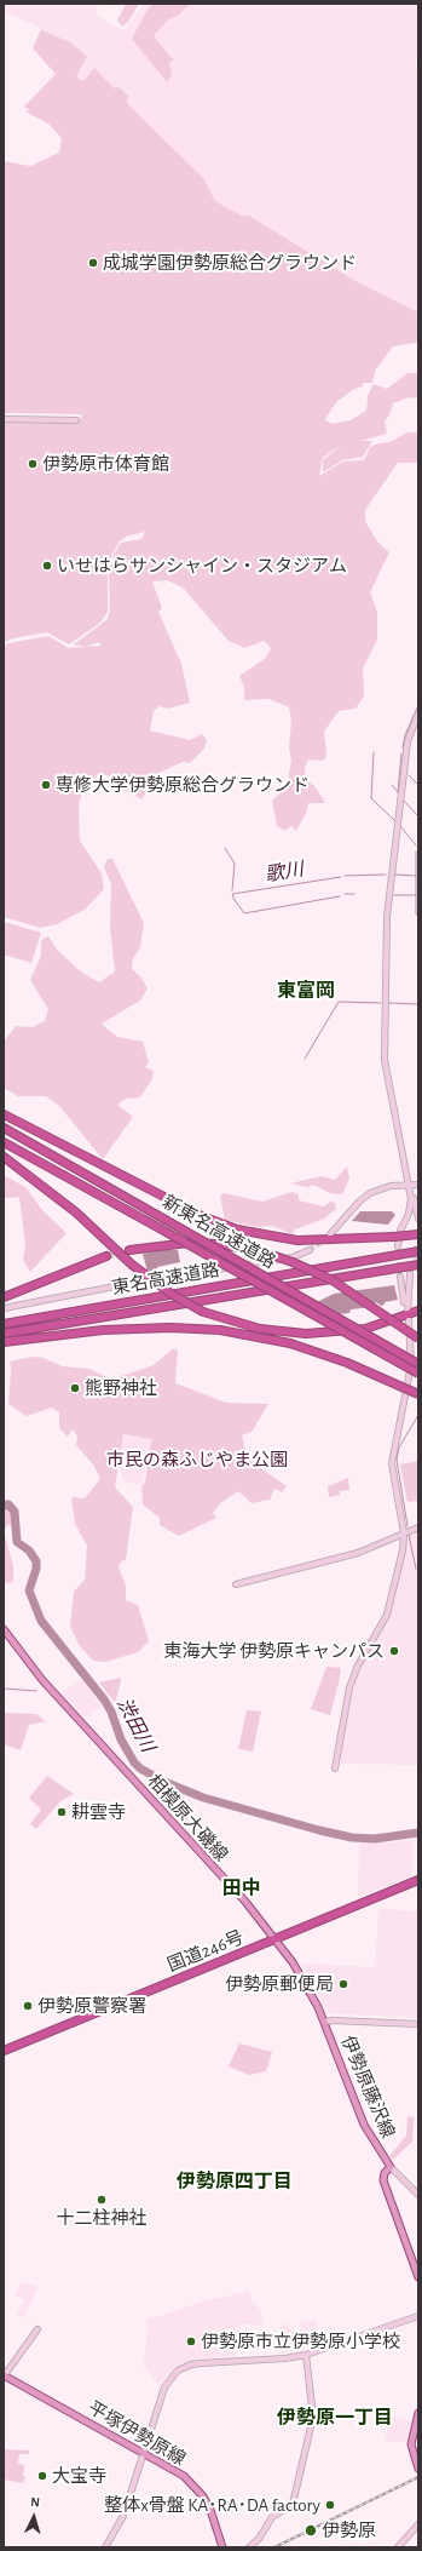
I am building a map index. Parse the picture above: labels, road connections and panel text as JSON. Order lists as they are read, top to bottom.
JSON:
{
  "streets": {
    "highway": ["新東名高速道路", "東名高速道路", "国道246号"],
    "main road": ["相模原大磯線", "伊勢原藤沢線", "平塚伊勢原線"]
  },
  "crossings": [
    ["相模原大磯線", "国道246号"],
    ["相模原大磯線", "伊勢原藤沢線"],
    ["国道246号", "伊勢原藤沢線"]
  ],
  "districts": [
    "東富岡",
    "田中",
    "伊勢原四丁目",
    "伊勢原一丁目"
  ],
  "water": ["歌川", "渋田川"],
  "parks": ["市民の森ふじやま公園"],
  "places": [
    "成城学園伊勢原総合グラウンド",
    "伊勢原市体育館",
    "いせはらサンシャイン・スタジアム",
    "専修大学伊勢原総合グラウンド",
    "熊野神社",
    "東海大学 伊勢原キャンパス",
    "耕雲寺",
    "伊勢原郵便局",
    "伊勢原警察署",
    "十二柱神社",
    "伊勢原市立伊勢原小学校",
    "大宝寺",
    "整体x骨盤 KA･RA･DA factory",
    "伊勢原"
  ],
  "north": "top"
}
